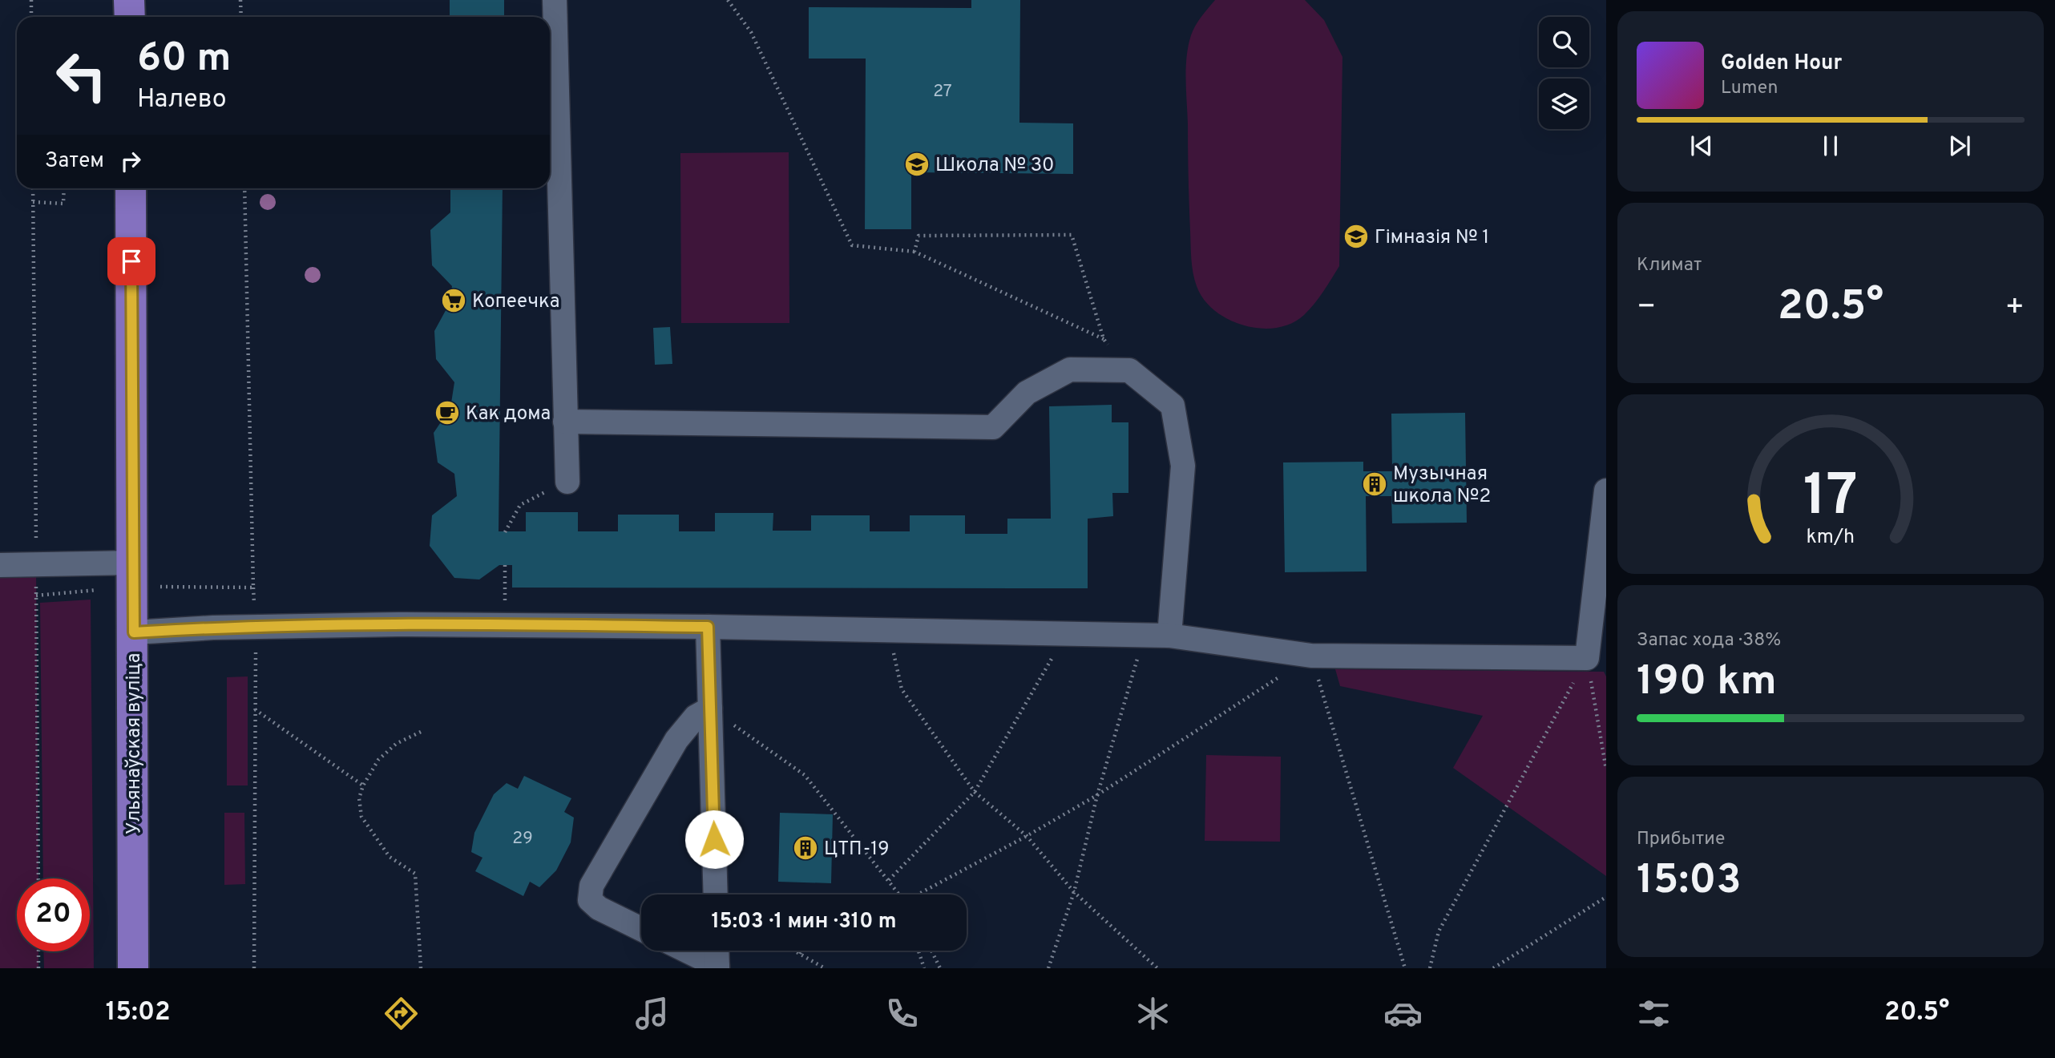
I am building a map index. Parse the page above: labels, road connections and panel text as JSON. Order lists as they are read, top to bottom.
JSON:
{
  "streets": {
    "main road": ["Ульянаўская вуліца"]
  },
  "places": {
    "school or university": ["Школа № 30", "Гімназія № 1"],
    "supermarket": ["Копеечка"],
    "cafe": ["Как дома"],
    "building": ["Музычная школа №2", "ЦТП-19"]
  },
  "house_numbers": ["27", "29"],
  "page": {
    "turn": ["60 m", "Налево"],
    "song": ["Golden Hour", "Lumen"],
    "then": "Затем",
    "tile": [
      "Климат",
      ["Запас хода · 38%", "190 km"],
      ["Прибытие", "15:03"]
    ],
    "heat": ["−", "20.5°", "+"],
    "limit": "20",
    "trip": "15:03 · 1 мин · 310 m",
    "tabs": ["15:02", "20.5°"],
    "gauge": ["17", "km/h"]
  }
}
